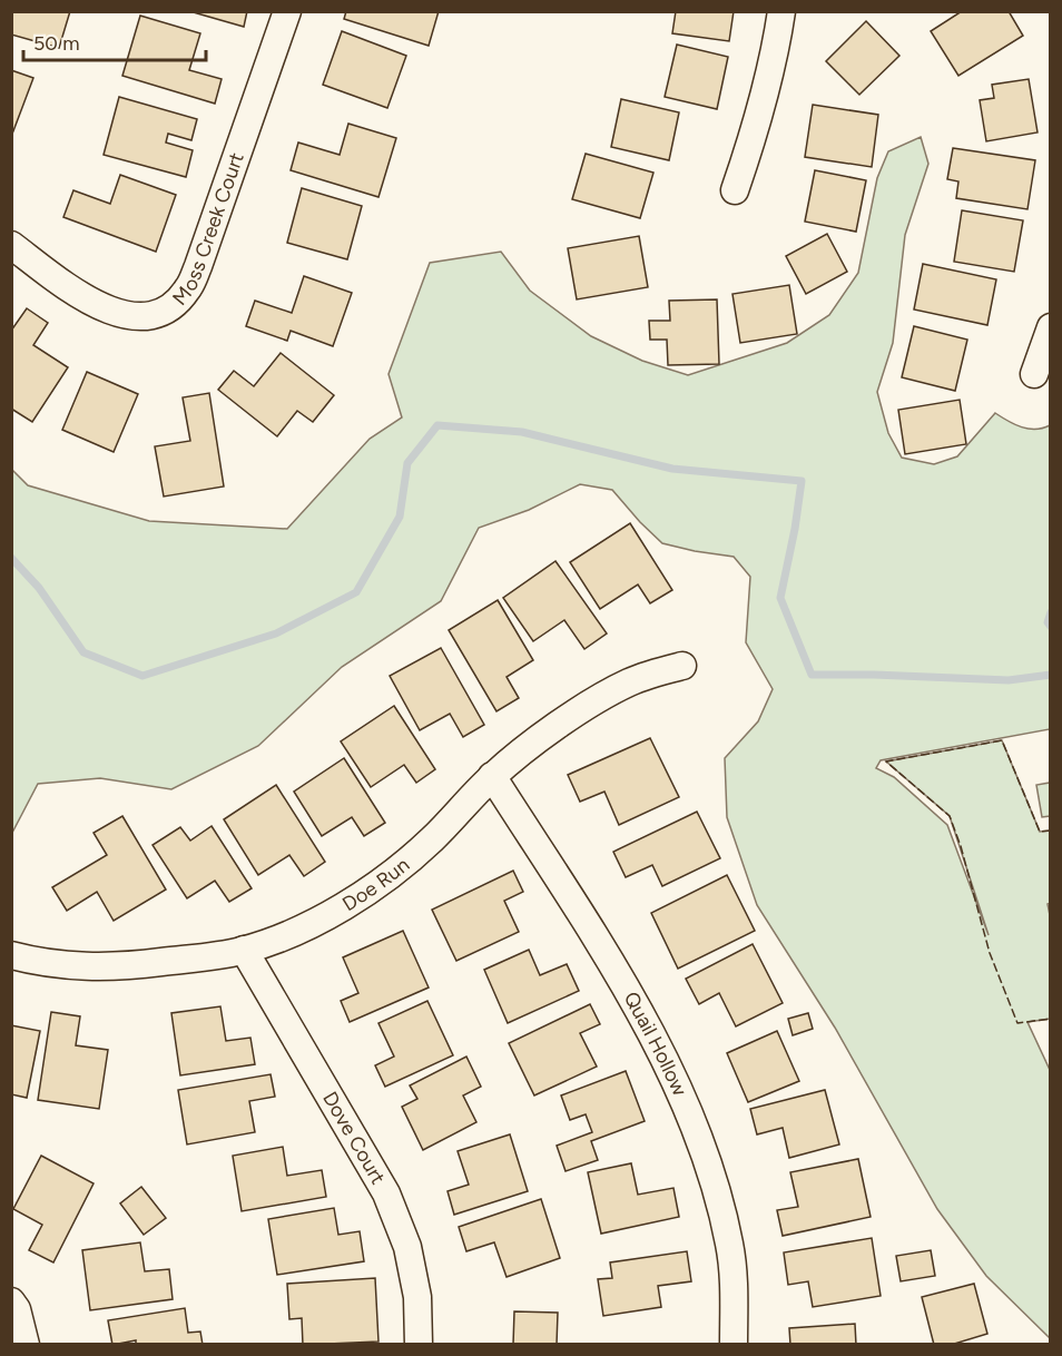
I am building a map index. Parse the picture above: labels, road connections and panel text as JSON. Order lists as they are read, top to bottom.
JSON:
{
  "streets": {
    "street": [
      "Moss Creek Court",
      "Doe Run",
      "Quail Hollow",
      "Dove Court"
    ]
  },
  "crossings": [
    ["Doe Run", "Quail Hollow"],
    ["Doe Run", "Dove Court"]
  ],
  "scale_bar": "50 m"
}
